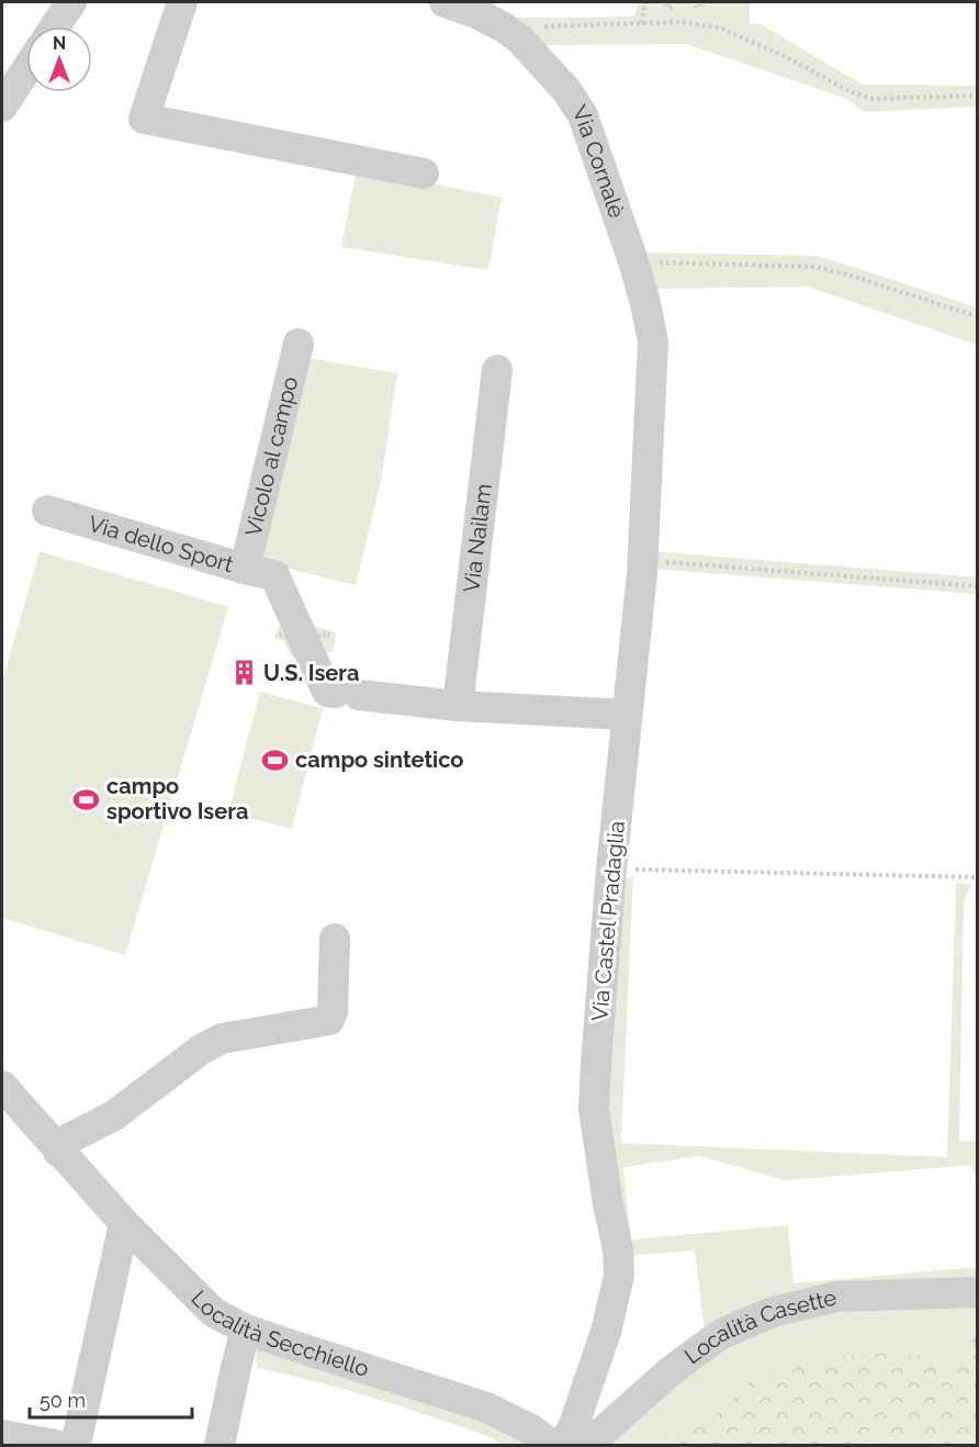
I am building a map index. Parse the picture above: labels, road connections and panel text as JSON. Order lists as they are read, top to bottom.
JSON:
{
  "streets": {
    "street": [
      "Via Cornalè",
      "Vicolo al campo",
      "Via Nailam",
      "Via dello Sport",
      "Via Castel Pradaglia",
      "Località Secchiello",
      "Località Casette"
    ]
  },
  "crossings": [
    ["Via Cornalè", "Via Castel Pradaglia"],
    ["Vicolo al campo", "Via dello Sport"]
  ],
  "places": {
    "building": ["U.S. Isera"],
    "sports": ["campo sintetico", "campo sportivo Isera"]
  },
  "scale_bar": "50 m",
  "north": "top"
}
